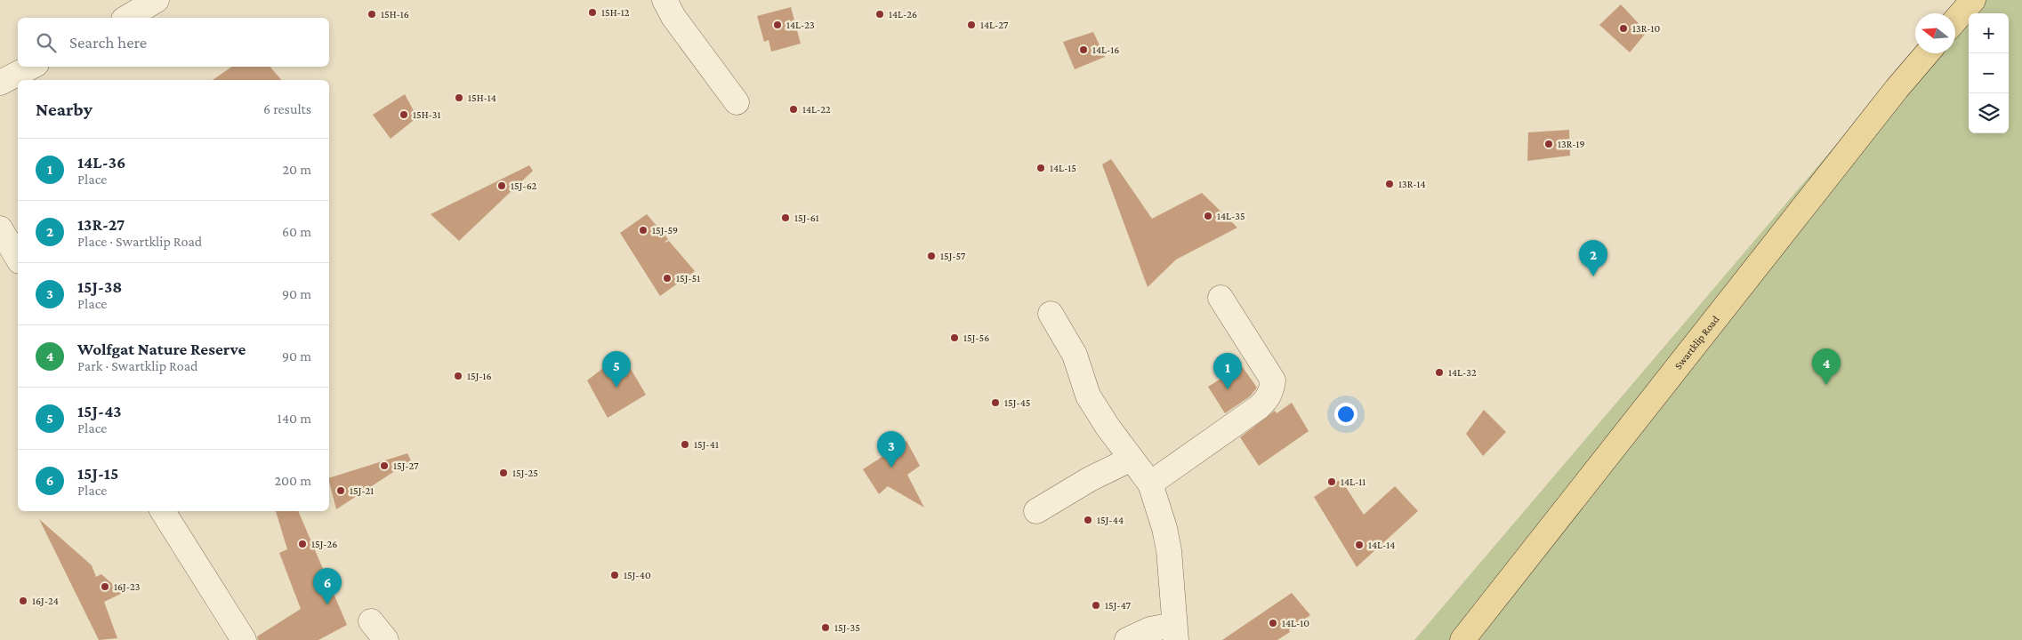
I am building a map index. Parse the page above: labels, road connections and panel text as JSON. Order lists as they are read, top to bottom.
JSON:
{
  "streets": {
    "main road": ["Swartklip Road"]
  },
  "places": [
    "15H-12",
    "15H-16",
    "14L-26",
    "14L-23",
    "14L-27",
    "13R-10",
    "14L-16",
    "15H-14",
    "14L-22",
    "15H-31",
    "13R-19",
    "14L-15",
    "13R-14",
    "15J-62",
    "14L-35",
    "15J-61",
    "15J-59",
    "15J-57",
    "15J-51",
    "15J-56",
    "14L-32",
    "15J-16",
    "15J-45",
    "15J-41",
    "15J-27",
    "15J-25",
    "14L-11",
    "15J-21",
    "15J-44",
    "15J-26",
    "14L-14",
    "15J-40",
    "16J-23",
    "16J-24",
    "15J-47",
    "14L-10",
    "15J-35"
  ],
  "north": "left",
  "page": {
    "map_buttons": ["+", "−"],
    "search": "Search here",
    "heading": ["Nearby", "6 results"],
    "list": [
      {
        "mark": "1",
        "name": "14L-36",
        "note": "Place",
        "value": "20 m"
      },
      {
        "mark": "2",
        "name": "13R-27",
        "note": "Place · Swartklip Road",
        "value": "60 m"
      },
      {
        "mark": "3",
        "name": "15J-38",
        "note": "Place",
        "value": "90 m"
      },
      {
        "mark": "4",
        "name": "Wolfgat Nature Reserve",
        "note": "Park · Swartklip Road",
        "value": "90 m"
      },
      {
        "mark": "5",
        "name": "15J-43",
        "note": "Place",
        "value": "140 m"
      },
      {
        "mark": "6",
        "name": "15J-15",
        "note": "Place",
        "value": "200 m"
      }
    ],
    "pins": [
      "2",
      "4",
      "5",
      "1",
      "3",
      "6"
    ]
  }
}
